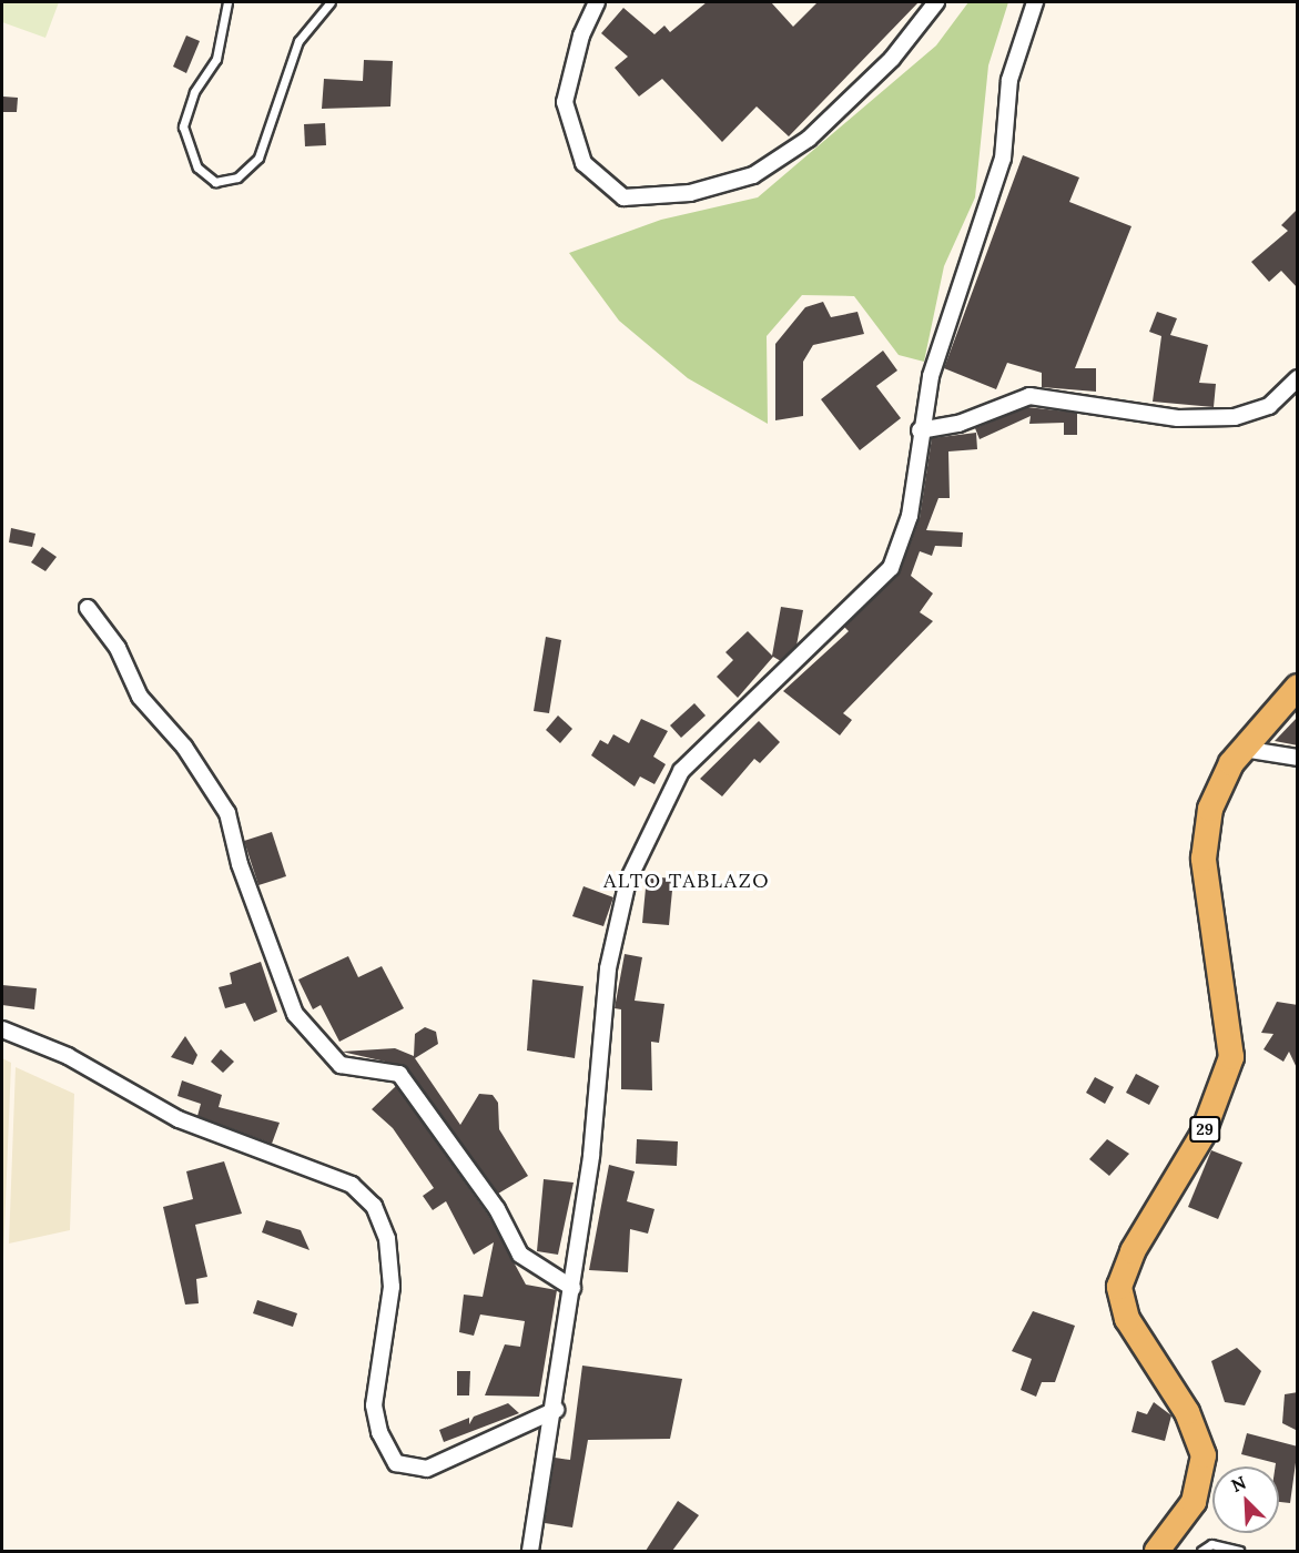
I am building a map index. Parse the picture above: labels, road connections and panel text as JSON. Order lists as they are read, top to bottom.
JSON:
{
  "streets": {
    "main road": ["29"]
  },
  "districts": ["ALTO TABLAZO"],
  "north": "top left"
}
